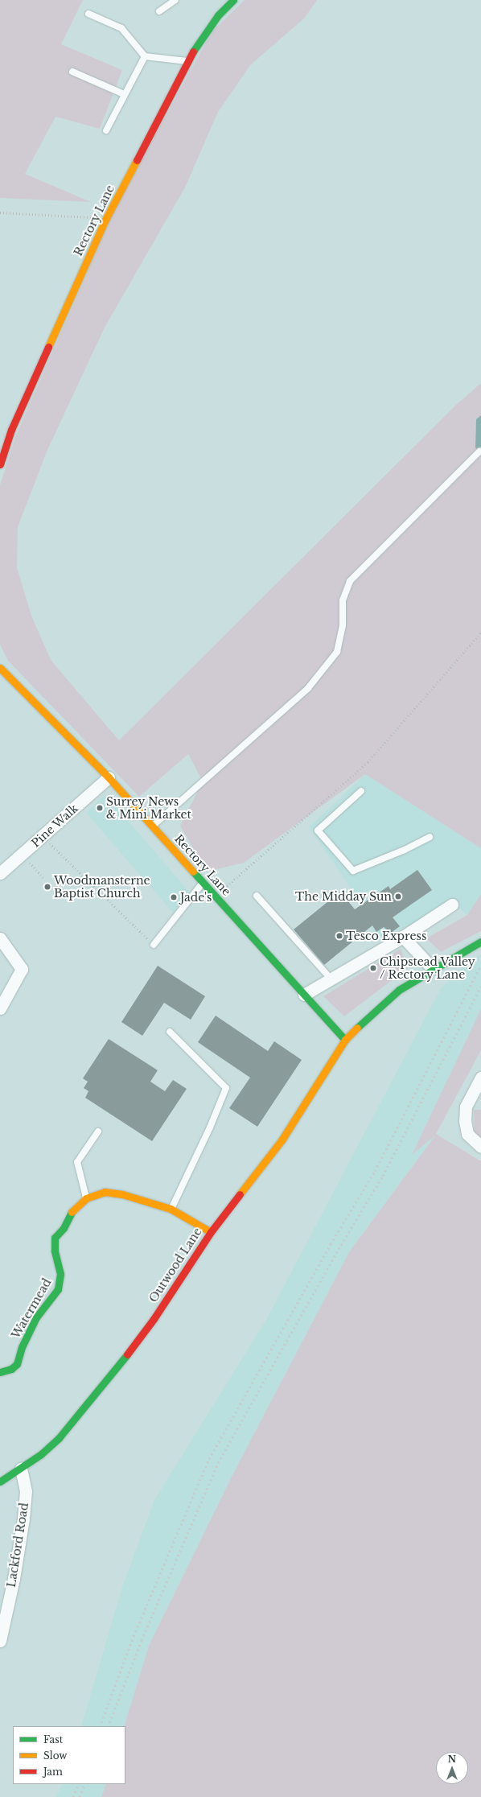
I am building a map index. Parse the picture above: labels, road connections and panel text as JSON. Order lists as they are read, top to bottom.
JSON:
{
  "streets": {
    "main road": ["Rectory Lane", "Outwood Lane", "Watermead"],
    "street": ["Pine Walk", "Lackford Road"]
  },
  "crossings": [
    ["Rectory Lane", "Pine Walk"],
    ["Rectory Lane", "Outwood Lane"],
    ["Outwood Lane", "Watermead"],
    ["Outwood Lane", "Lackford Road"]
  ],
  "places": [
    "Surrey News & Mini Market",
    "Woodmansterne Baptist Church",
    "The Midday Sun",
    "Jade's",
    "Tesco Express",
    "Chipstead Valley / Rectory Lane"
  ],
  "legend": ["Fast", "Slow", "Jam"],
  "north": "top"
}
